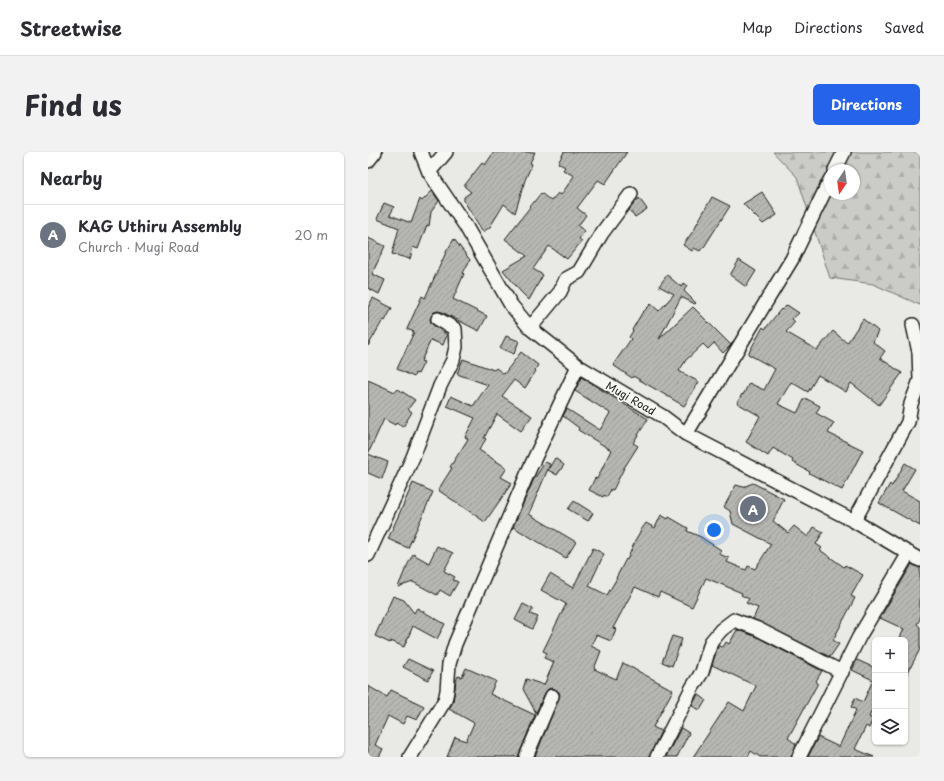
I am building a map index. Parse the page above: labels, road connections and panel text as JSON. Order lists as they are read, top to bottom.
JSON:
{
  "streets": {
    "street": ["Mugi Road"]
  },
  "north": "bottom",
  "page": {
    "header": "Streetwise",
    "nav": ["Map", "Directions", "Saved"],
    "title": "Find us",
    "buttons": "Directions",
    "heading": "Nearby",
    "list": [
      {
        "mark": "A",
        "name": "KAG Uthiru Assembly",
        "note": "Church · Mugi Road",
        "value": "20 m"
      }
    ],
    "pins": "A",
    "map_buttons": ["+", "−"]
  }
}
